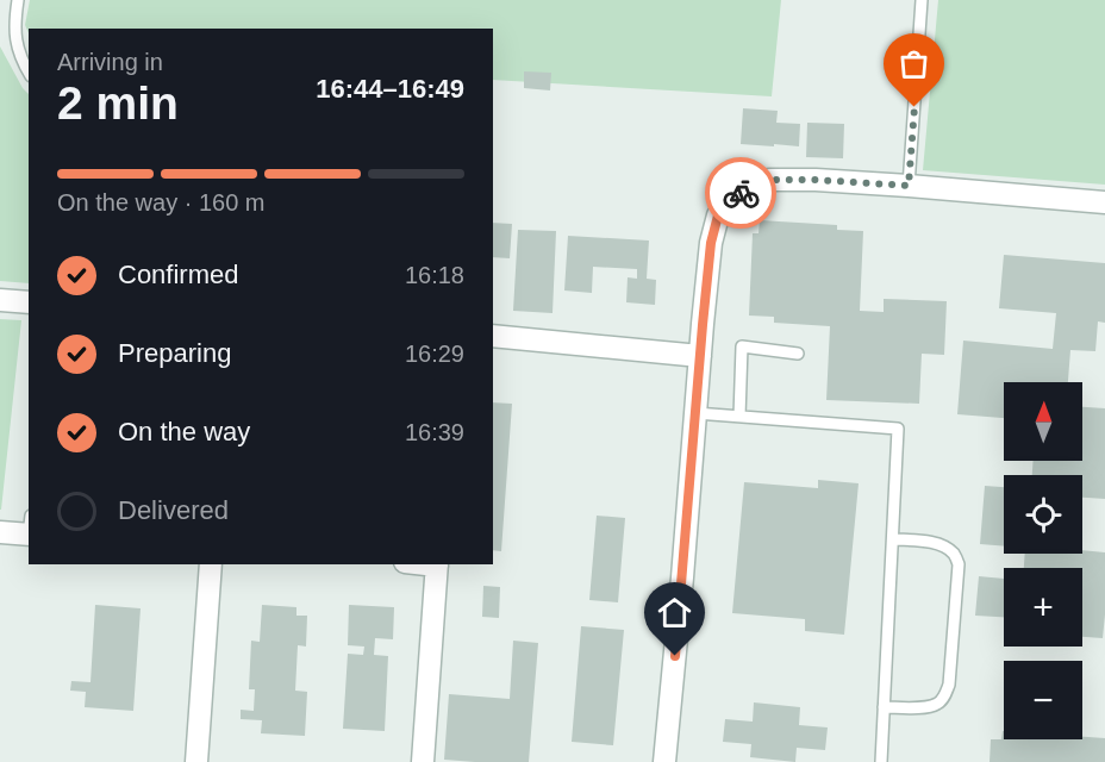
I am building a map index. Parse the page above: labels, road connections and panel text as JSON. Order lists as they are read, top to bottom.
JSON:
{
  "north": "top",
  "page": {
    "heading": ["2 min", "Arriving in", "16:44–16:49"],
    "bar": "On the way · 160 m",
    "list": [
      ["Confirmed", "16:18"],
      ["Preparing", "16:29"],
      ["On the way", "16:39"],
      "Delivered"
    ],
    "map_buttons": ["+", "−"]
  }
}
